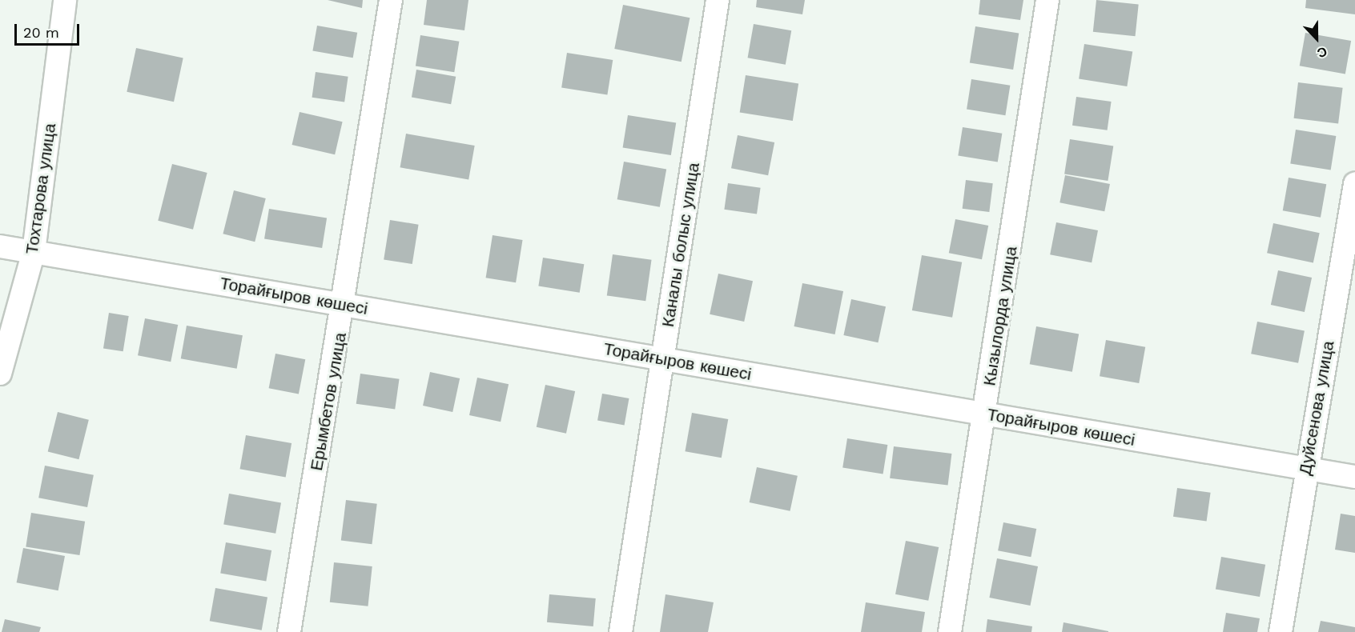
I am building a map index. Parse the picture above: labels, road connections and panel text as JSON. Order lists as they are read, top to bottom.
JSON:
{
  "streets": {
    "street": [
      "Тохтарова улица",
      "Каналы болыс улица",
      "Торайғыров көшесі",
      "Кызылорда улица",
      "Ерымбетов улица",
      "Дуйсенова улица"
    ]
  },
  "crossings": [
    ["Тохтарова улица", "Торайғыров көшесі"],
    ["Каналы болыс улица", "Торайғыров көшесі"],
    ["Торайғыров көшесі", "Кызылорда улица"],
    ["Торайғыров көшесі", "Ерымбетов улица"],
    ["Торайғыров көшесі", "Дуйсенова улица"]
  ],
  "scale_bar": "20 m",
  "north": "bottom"
}
